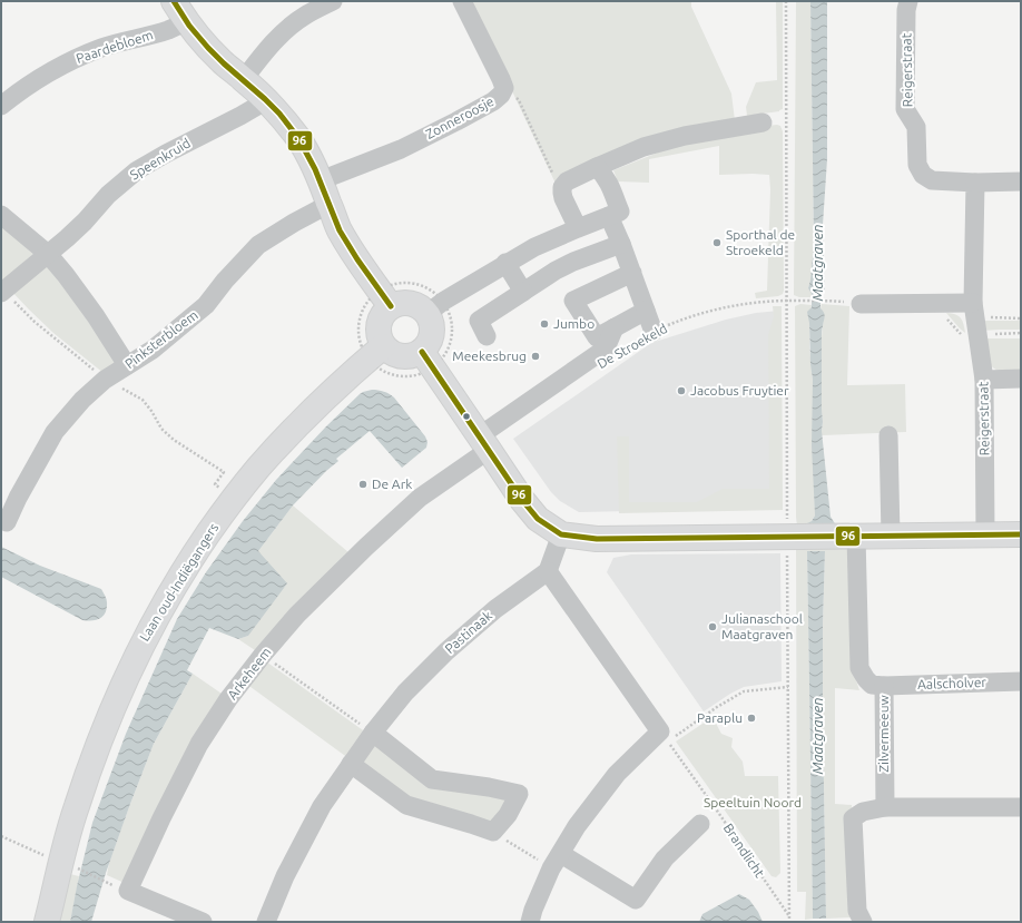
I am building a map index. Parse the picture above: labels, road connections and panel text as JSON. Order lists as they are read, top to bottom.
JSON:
{
  "streets": {
    "street": [
      "Paardebloem",
      "Reigerstraat",
      "Zonneroosje",
      "Speenkruid",
      "Pinksterbloem",
      "Laan oud-Indiëgangers",
      "Pastinaak",
      "Arkeheem",
      "Aalscholver",
      "Zilvermeeuw"
    ],
    "path": ["De Stroekeld", "Brandlicht"]
  },
  "crossings": [
    ["Aalscholver", "Zilvermeeuw"]
  ],
  "water": ["Maatgraven"],
  "parks": ["Speeltuin Noord"],
  "places": [
    "Sporthal de Stroekeld",
    "Jumbo",
    "Meekesbrug",
    "Jacobus Fruytier",
    "De Ark",
    "Julianaschool Maatgraven",
    "Paraplu"
  ],
  "lines": ["transit line 96"]
}
